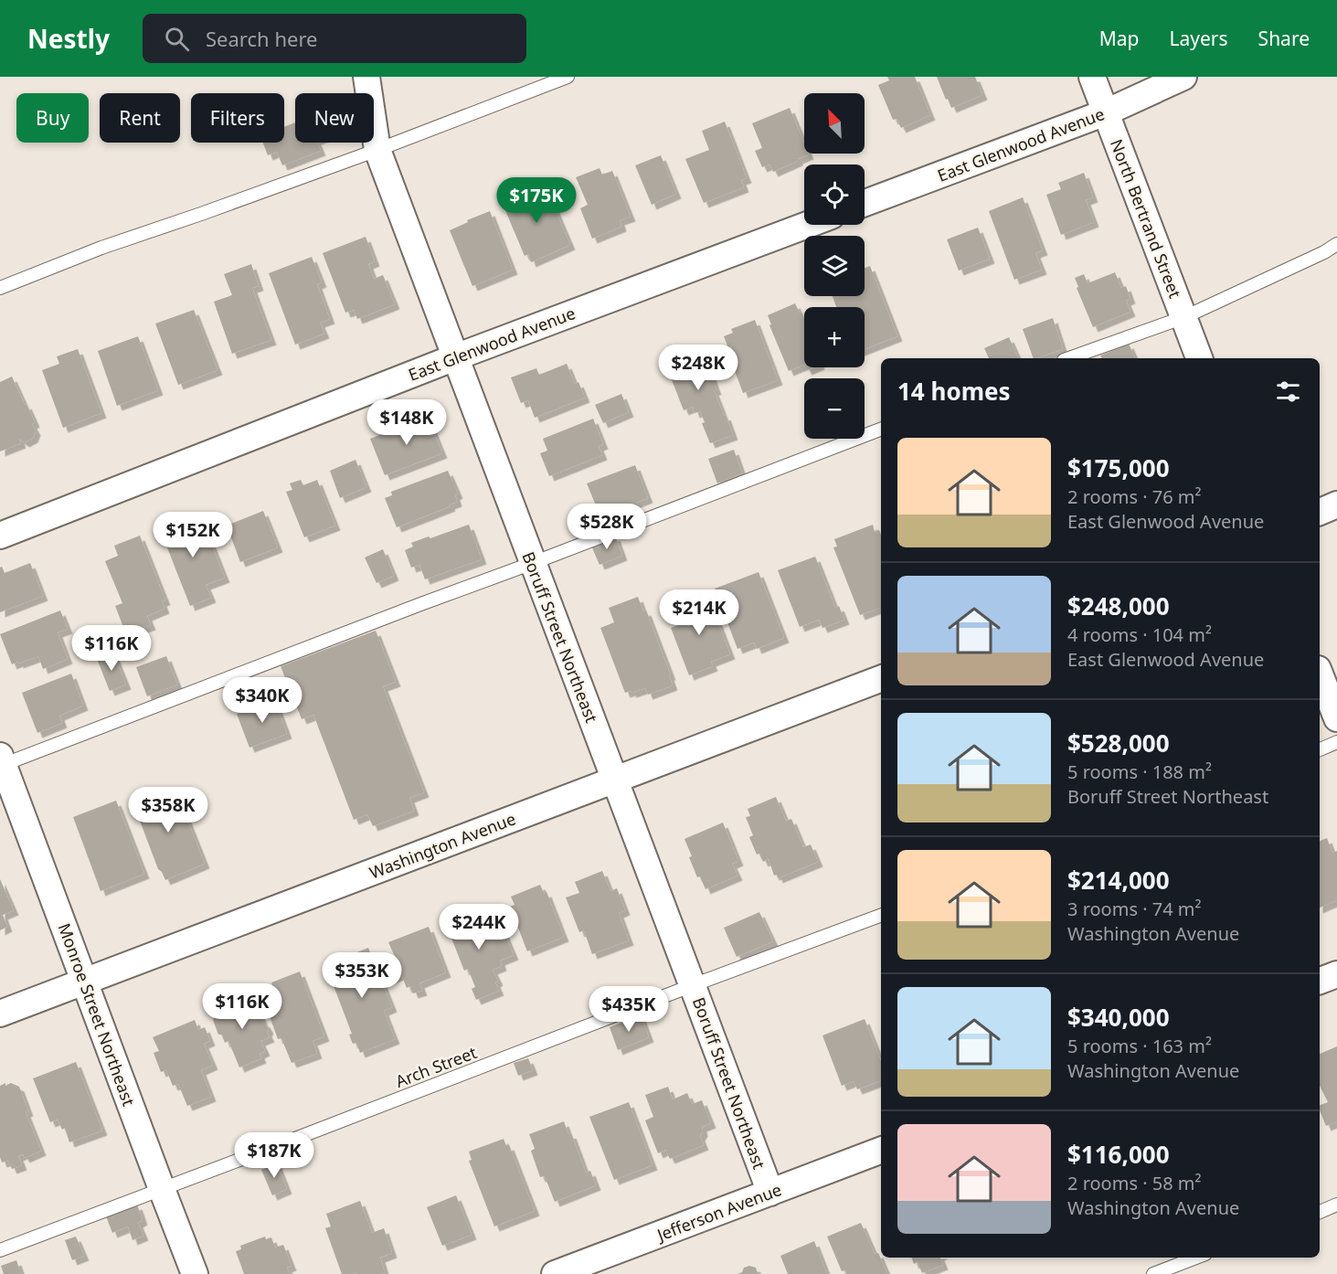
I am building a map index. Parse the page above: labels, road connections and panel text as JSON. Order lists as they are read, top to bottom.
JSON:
{
  "streets": {
    "street": [
      "East Glenwood Avenue",
      "North Bertrand Street",
      "Boruff Street Northeast",
      "Washington Avenue",
      "Monroe Street Northeast",
      "Jefferson Avenue"
    ],
    "lane": ["Arch Street"]
  },
  "crossings": [
    ["East Glenwood Avenue", "North Bertrand Street"],
    ["East Glenwood Avenue", "Boruff Street Northeast"],
    ["Boruff Street Northeast", "Washington Avenue"],
    ["Boruff Street Northeast", "Arch Street"],
    ["Boruff Street Northeast", "Jefferson Avenue"],
    ["Washington Avenue", "Monroe Street Northeast"],
    ["Monroe Street Northeast", "Arch Street"]
  ],
  "north": "top left",
  "page": {
    "header": "Nestly",
    "search": "Search here",
    "nav": ["Map", "Layers", "Share"],
    "map_buttons": ["+", "−"],
    "chip": [
      "Buy",
      "Rent",
      "Filters",
      "New"
    ],
    "price": [
      "$175K",
      "$248K",
      "$148K",
      "$528K",
      "$152K",
      "$214K",
      "$116K",
      "$340K",
      "$358K",
      "$244K",
      "$353K",
      "$116K",
      "$435K",
      "$187K"
    ],
    "heading": "14 homes",
    "list": [
      {
        "name": "$175,000",
        "note": "2 rooms · 76 m² · East Glenwood Avenue"
      },
      {
        "name": "$248,000",
        "note": "4 rooms · 104 m² · East Glenwood Avenue"
      },
      {
        "name": "$528,000",
        "note": "5 rooms · 188 m² · Boruff Street Northeast"
      },
      {
        "name": "$214,000",
        "note": "3 rooms · 74 m² · Washington Avenue"
      },
      {
        "name": "$340,000",
        "note": "5 rooms · 163 m² · Washington Avenue"
      },
      {
        "name": "$116,000",
        "note": "2 rooms · 58 m² · Washington Avenue"
      }
    ]
  }
}
